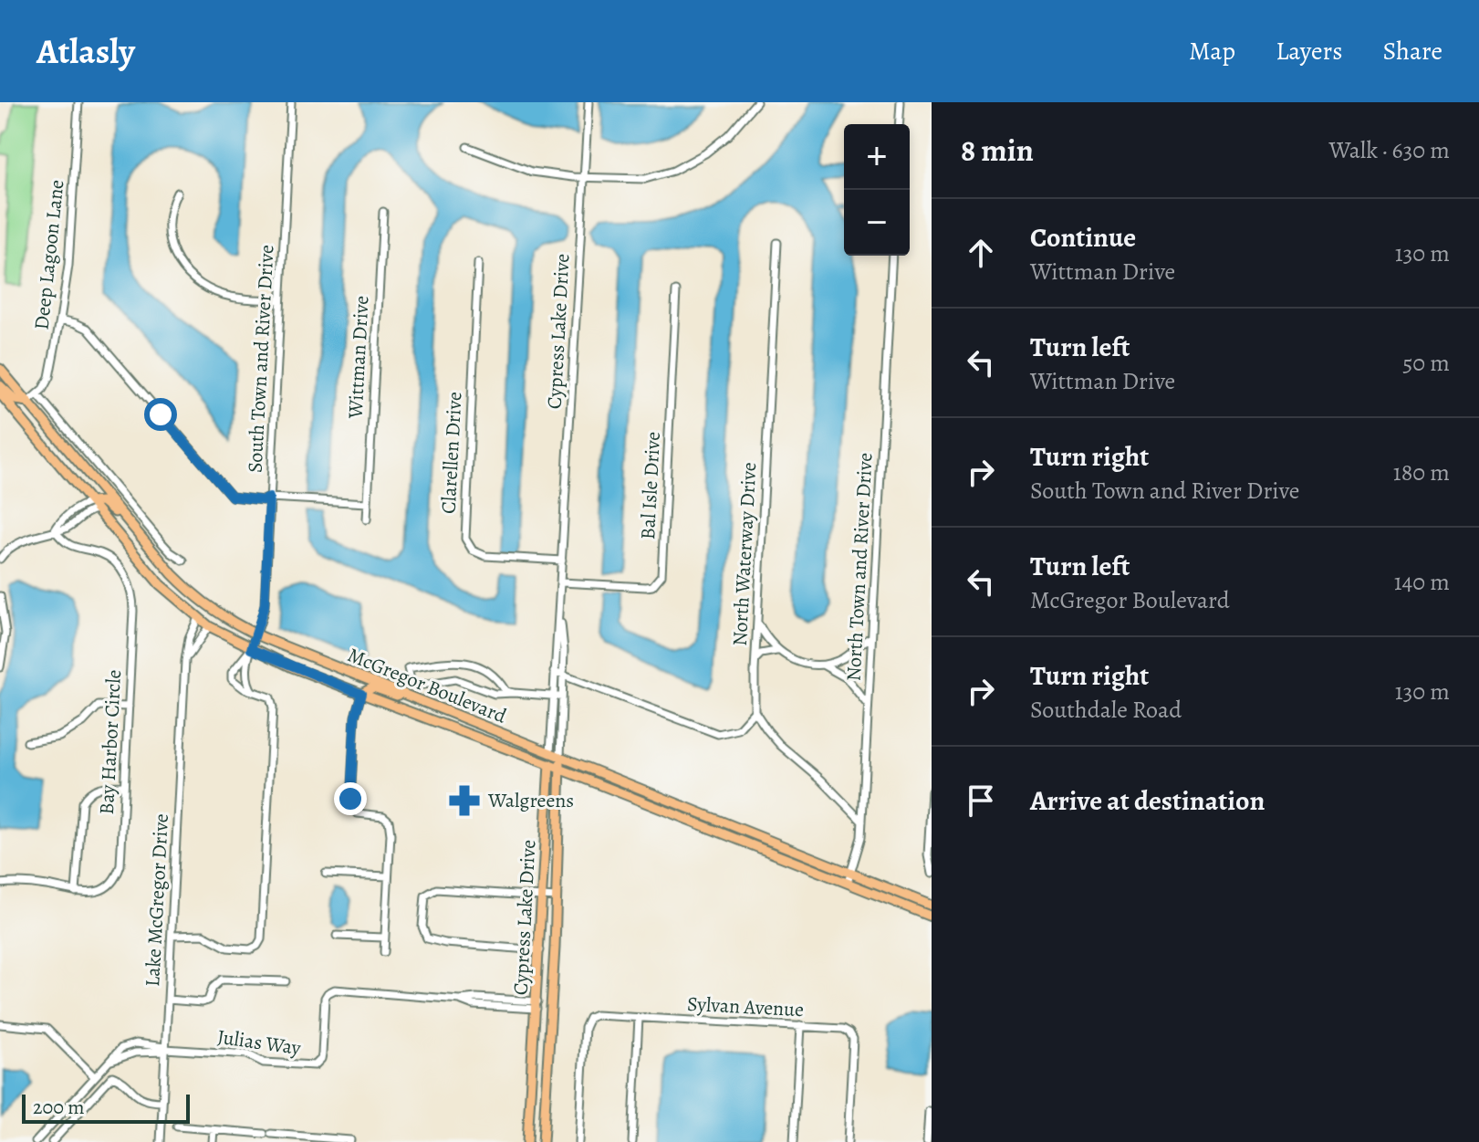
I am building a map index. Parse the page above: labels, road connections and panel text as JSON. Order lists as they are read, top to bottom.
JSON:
{
  "streets": {
    "main road": ["Cypress Lake Drive", "McGregor Boulevard"],
    "street": [
      "Deep Lagoon Lane",
      "Wittman Drive",
      "South Town and River Drive",
      "Clarellen Drive",
      "Bal Isle Drive",
      "North Waterway Drive",
      "North Town and River Drive",
      "Bay Harbor Circle",
      "Lake McGregor Drive",
      "Sylvan Avenue",
      "Julias Way"
    ]
  },
  "crossings": [
    ["Deep Lagoon Lane", "McGregor Boulevard"],
    ["Cypress Lake Drive", "Clarellen Drive"],
    ["Cypress Lake Drive", "Bal Isle Drive"],
    ["Cypress Lake Drive", "McGregor Boulevard"],
    ["Cypress Lake Drive", "Julias Way"],
    ["South Town and River Drive", "McGregor Boulevard"],
    ["North Town and River Drive", "McGregor Boulevard"],
    ["McGregor Boulevard", "Lake McGregor Drive"],
    ["Lake McGregor Drive", "Julias Way"]
  ],
  "places": {
    "pharmacy": ["Walgreens"]
  },
  "scale_bar": "200 m",
  "page": {
    "header": "Atlasly",
    "nav": ["Map", "Layers", "Share"],
    "heading": ["8 min", "Walk · 630 m"],
    "map_buttons": ["+", "−"],
    "list": [
      ["Continue", "Wittman Drive", "130 m"],
      ["Turn left", "Wittman Drive", "50 m"],
      ["Turn right", "South Town and River Drive", "180 m"],
      ["Turn left", "McGregor Boulevard", "140 m"],
      ["Turn right", "Southdale Road", "130 m"],
      "Arrive at destination"
    ],
    "scale": "200 m"
  }
}
